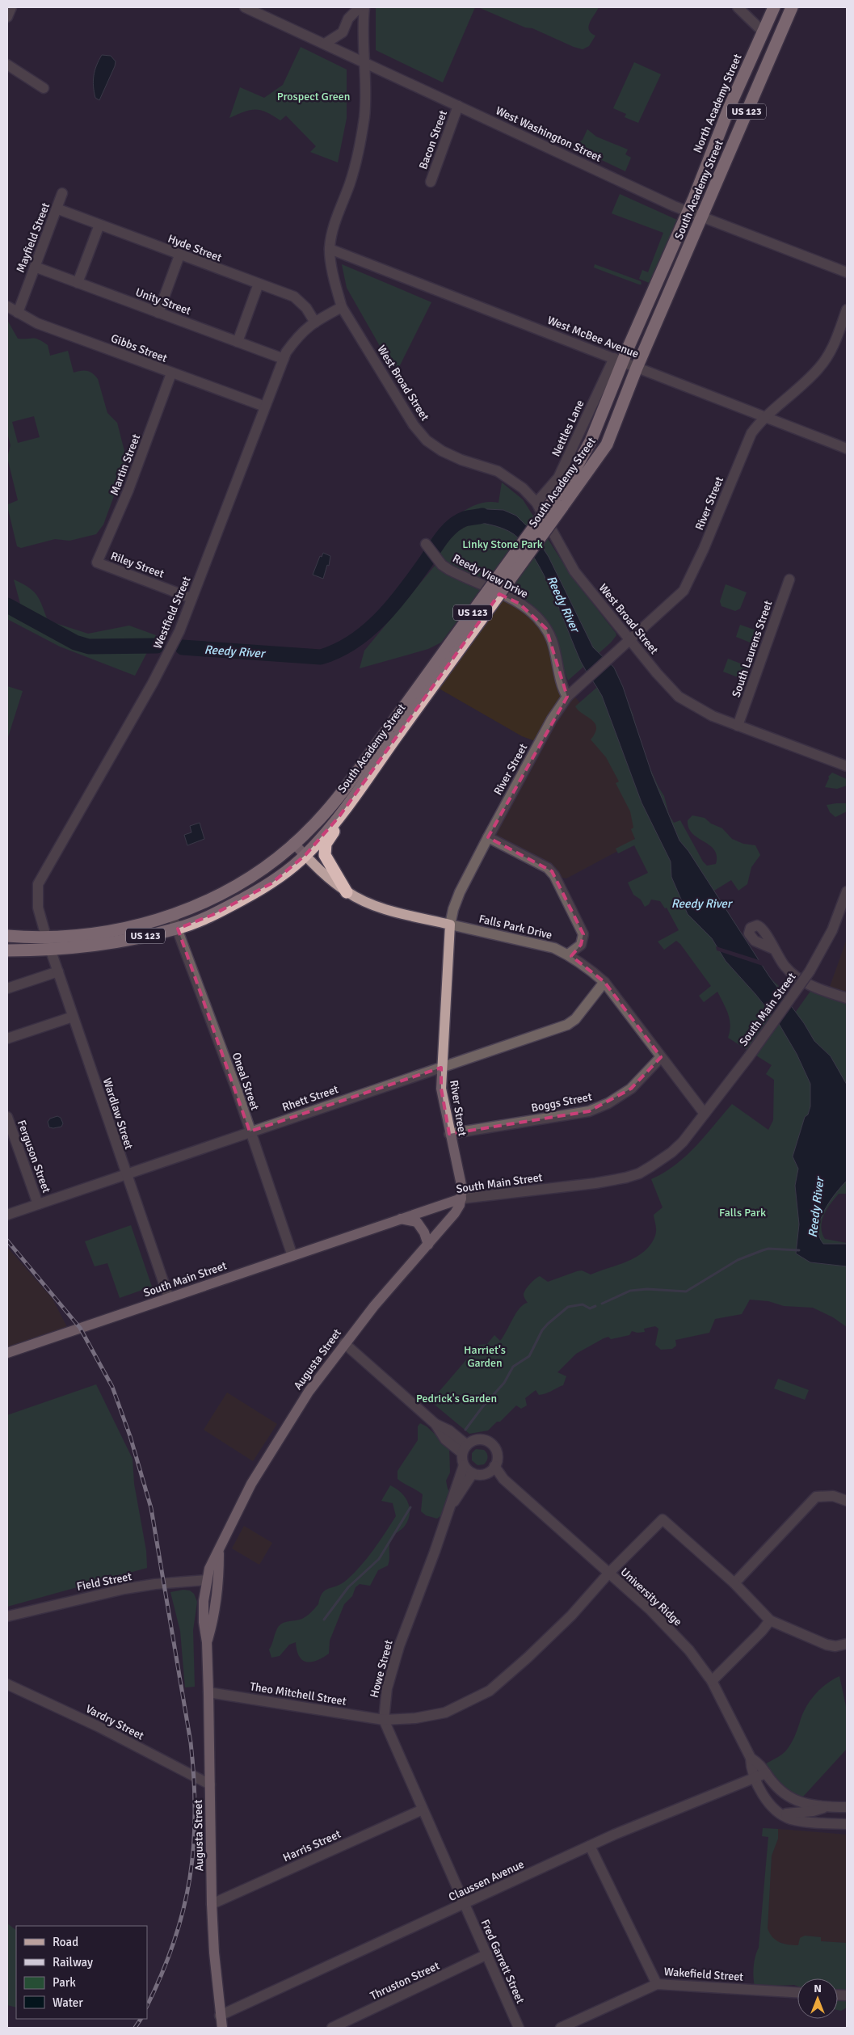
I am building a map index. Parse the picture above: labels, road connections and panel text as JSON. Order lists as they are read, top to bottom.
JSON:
{
  "streets": {
    "highway": ["North Academy Street", "US 123", "South Academy Street"],
    "main road": [
      "River Street",
      "Falls Park Drive",
      "South Main Street",
      "Augusta Street"
    ],
    "street": [
      "West Washington Street",
      "Bacon Street",
      "Mayfield Street",
      "Hyde Street",
      "Unity Street",
      "West McBee Avenue",
      "Gibbs Street",
      "West Broad Street",
      "Nettles Lane",
      "Martin Street",
      "Riley Street",
      "Reedy View Drive",
      "Westfield Street",
      "South Laurens Street",
      "Oneal Street",
      "Rhett Street",
      "Boggs Street",
      "Wardlaw Street",
      "Ferguson Street",
      "Field Street",
      "University Ridge",
      "Howe Street",
      "Theo Mitchell Street",
      "Vardry Street",
      "Harris Street",
      "Claussen Avenue",
      "Fred Garrett Street",
      "Wakefield Street",
      "Thruston Street"
    ]
  },
  "crossings": [
    ["North Academy Street", "West Washington Street"],
    ["North Academy Street", "South Academy Street"],
    ["West Washington Street", "Bacon Street"],
    ["West Washington Street", "South Academy Street"],
    ["West Washington Street", "West Broad Street"],
    ["South Academy Street", "West McBee Avenue"],
    ["South Academy Street", "Nettles Lane"],
    ["South Academy Street", "Westfield Street"],
    ["South Academy Street", "Falls Park Drive"],
    ["South Academy Street", "Oneal Street"],
    ["South Academy Street", "Wardlaw Street"],
    ["Mayfield Street", "Hyde Street"],
    ["Mayfield Street", "Unity Street"],
    ["Mayfield Street", "Gibbs Street"],
    ["Hyde Street", "Westfield Street"],
    ["Unity Street", "Westfield Street"],
    ["West McBee Avenue", "West Broad Street"],
    ["West McBee Avenue", "Nettles Lane"],
    ["West McBee Avenue", "River Street"],
    ["Gibbs Street", "Martin Street"],
    ["Gibbs Street", "Westfield Street"],
    ["West Broad Street", "Nettles Lane"],
    ["West Broad Street", "River Street"],
    ["West Broad Street", "Westfield Street"],
    ["West Broad Street", "South Laurens Street"],
    ["Martin Street", "Riley Street"],
    ["River Street", "Reedy View Drive"],
    ["River Street", "Falls Park Drive"],
    ["River Street", "South Main Street"],
    ["River Street", "Rhett Street"],
    ["River Street", "Boggs Street"],
    ["River Street", "Augusta Street"],
    ["Riley Street", "Westfield Street"],
    ["Westfield Street", "Wardlaw Street"],
    ["Falls Park Drive", "South Main Street"],
    ["Falls Park Drive", "Rhett Street"],
    ["Falls Park Drive", "Boggs Street"],
    ["South Main Street", "Oneal Street"],
    ["South Main Street", "Wardlaw Street"],
    ["South Main Street", "Augusta Street"],
    ["Oneal Street", "Rhett Street"],
    ["Rhett Street", "Wardlaw Street"],
    ["Rhett Street", "Ferguson Street"],
    ["Augusta Street", "Field Street"],
    ["Augusta Street", "Theo Mitchell Street"],
    ["Augusta Street", "Vardry Street"],
    ["Augusta Street", "Harris Street"],
    ["Augusta Street", "Claussen Avenue"],
    ["University Ridge", "Howe Street"],
    ["University Ridge", "Theo Mitchell Street"],
    ["University Ridge", "Claussen Avenue"],
    ["Howe Street", "Theo Mitchell Street"],
    ["Howe Street", "Harris Street"],
    ["Howe Street", "Claussen Avenue"],
    ["Howe Street", "Fred Garrett Street"],
    ["Claussen Avenue", "Fred Garrett Street"],
    ["Fred Garrett Street", "Thruston Street"]
  ],
  "water": ["Reedy River"],
  "parks": [
    "Prospect Green",
    "Linky Stone Park",
    "Falls Park",
    "Harriet's Garden",
    "Pedrick's Garden"
  ],
  "legend": [
    "Road",
    "Railway",
    "Park",
    "Water"
  ],
  "north": "top"
}
